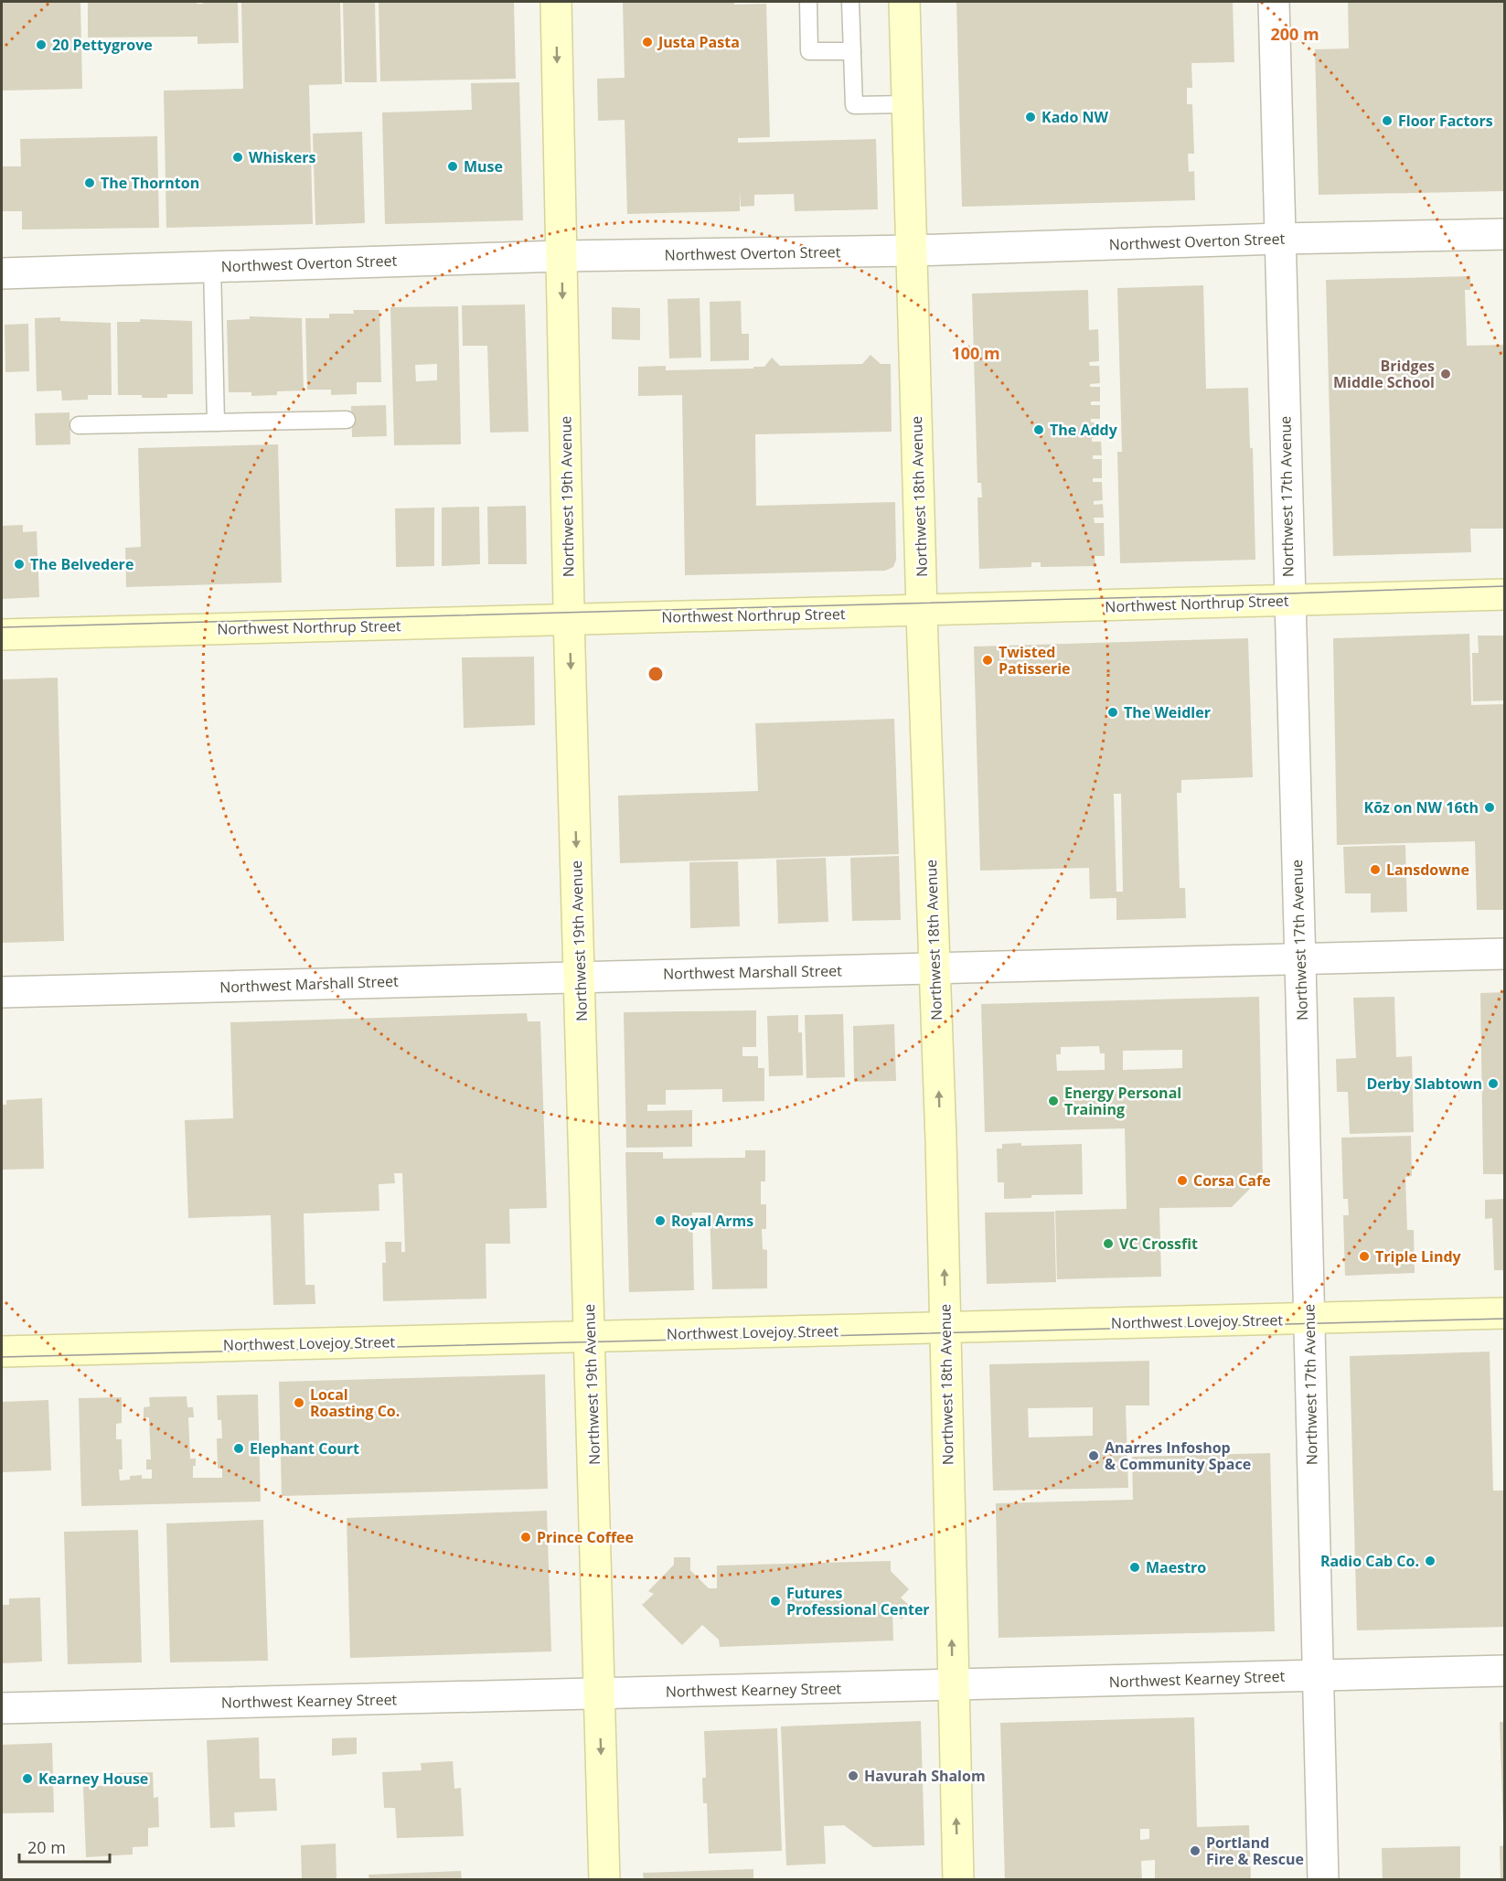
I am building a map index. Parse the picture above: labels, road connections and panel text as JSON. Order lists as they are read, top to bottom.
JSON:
{
  "streets": {
    "street": [
      "Northwest Overton Street",
      "Northwest 19th Avenue",
      "Northwest 18th Avenue",
      "Northwest 17th Avenue",
      "Northwest Northrup Street",
      "Northwest Marshall Street",
      "Northwest Lovejoy Street",
      "Northwest Kearney Street"
    ]
  },
  "crossings": [
    ["Northwest Overton Street", "Northwest 19th Avenue"],
    ["Northwest Overton Street", "Northwest 18th Avenue"],
    ["Northwest Overton Street", "Northwest 17th Avenue"],
    ["Northwest 19th Avenue", "Northwest Northrup Street"],
    ["Northwest 19th Avenue", "Northwest Marshall Street"],
    ["Northwest 19th Avenue", "Northwest Lovejoy Street"],
    ["Northwest 19th Avenue", "Northwest Kearney Street"],
    ["Northwest 18th Avenue", "Northwest Northrup Street"],
    ["Northwest 18th Avenue", "Northwest Marshall Street"],
    ["Northwest 18th Avenue", "Northwest Lovejoy Street"],
    ["Northwest 18th Avenue", "Northwest Kearney Street"],
    ["Northwest 17th Avenue", "Northwest Northrup Street"],
    ["Northwest 17th Avenue", "Northwest Marshall Street"],
    ["Northwest 17th Avenue", "Northwest Lovejoy Street"],
    ["Northwest 17th Avenue", "Northwest Kearney Street"]
  ],
  "one_way": ["Northwest 19th Avenue", "Northwest 18th Avenue"],
  "places": [
    "Justa Pasta",
    "20 Pettygrove",
    "Kado NW",
    "Floor Factors",
    "Whiskers",
    "Muse",
    "The Thornton",
    "Bridges Middle School",
    "The Addy",
    "The Belvedere",
    "Twisted Patisserie",
    "The Weidler",
    "Kōz on NW 16th",
    "Lansdowne",
    "Derby Slabtown",
    "Energy Personal Training",
    "Corsa Cafe",
    "Royal Arms",
    "VC Crossfit",
    "Triple Lindy",
    "Local Roasting Co.",
    "Elephant Court",
    "Anarres Infoshop & Community Space",
    "Prince Coffee",
    "Radio Cab Co.",
    "Maestro",
    "Futures Professional Center",
    "Havurah Shalom",
    "Kearney House",
    "Portland Fire & Rescue"
  ],
  "scale_bar": "20 m",
  "rings": ["200 m", "100 m"]
}
